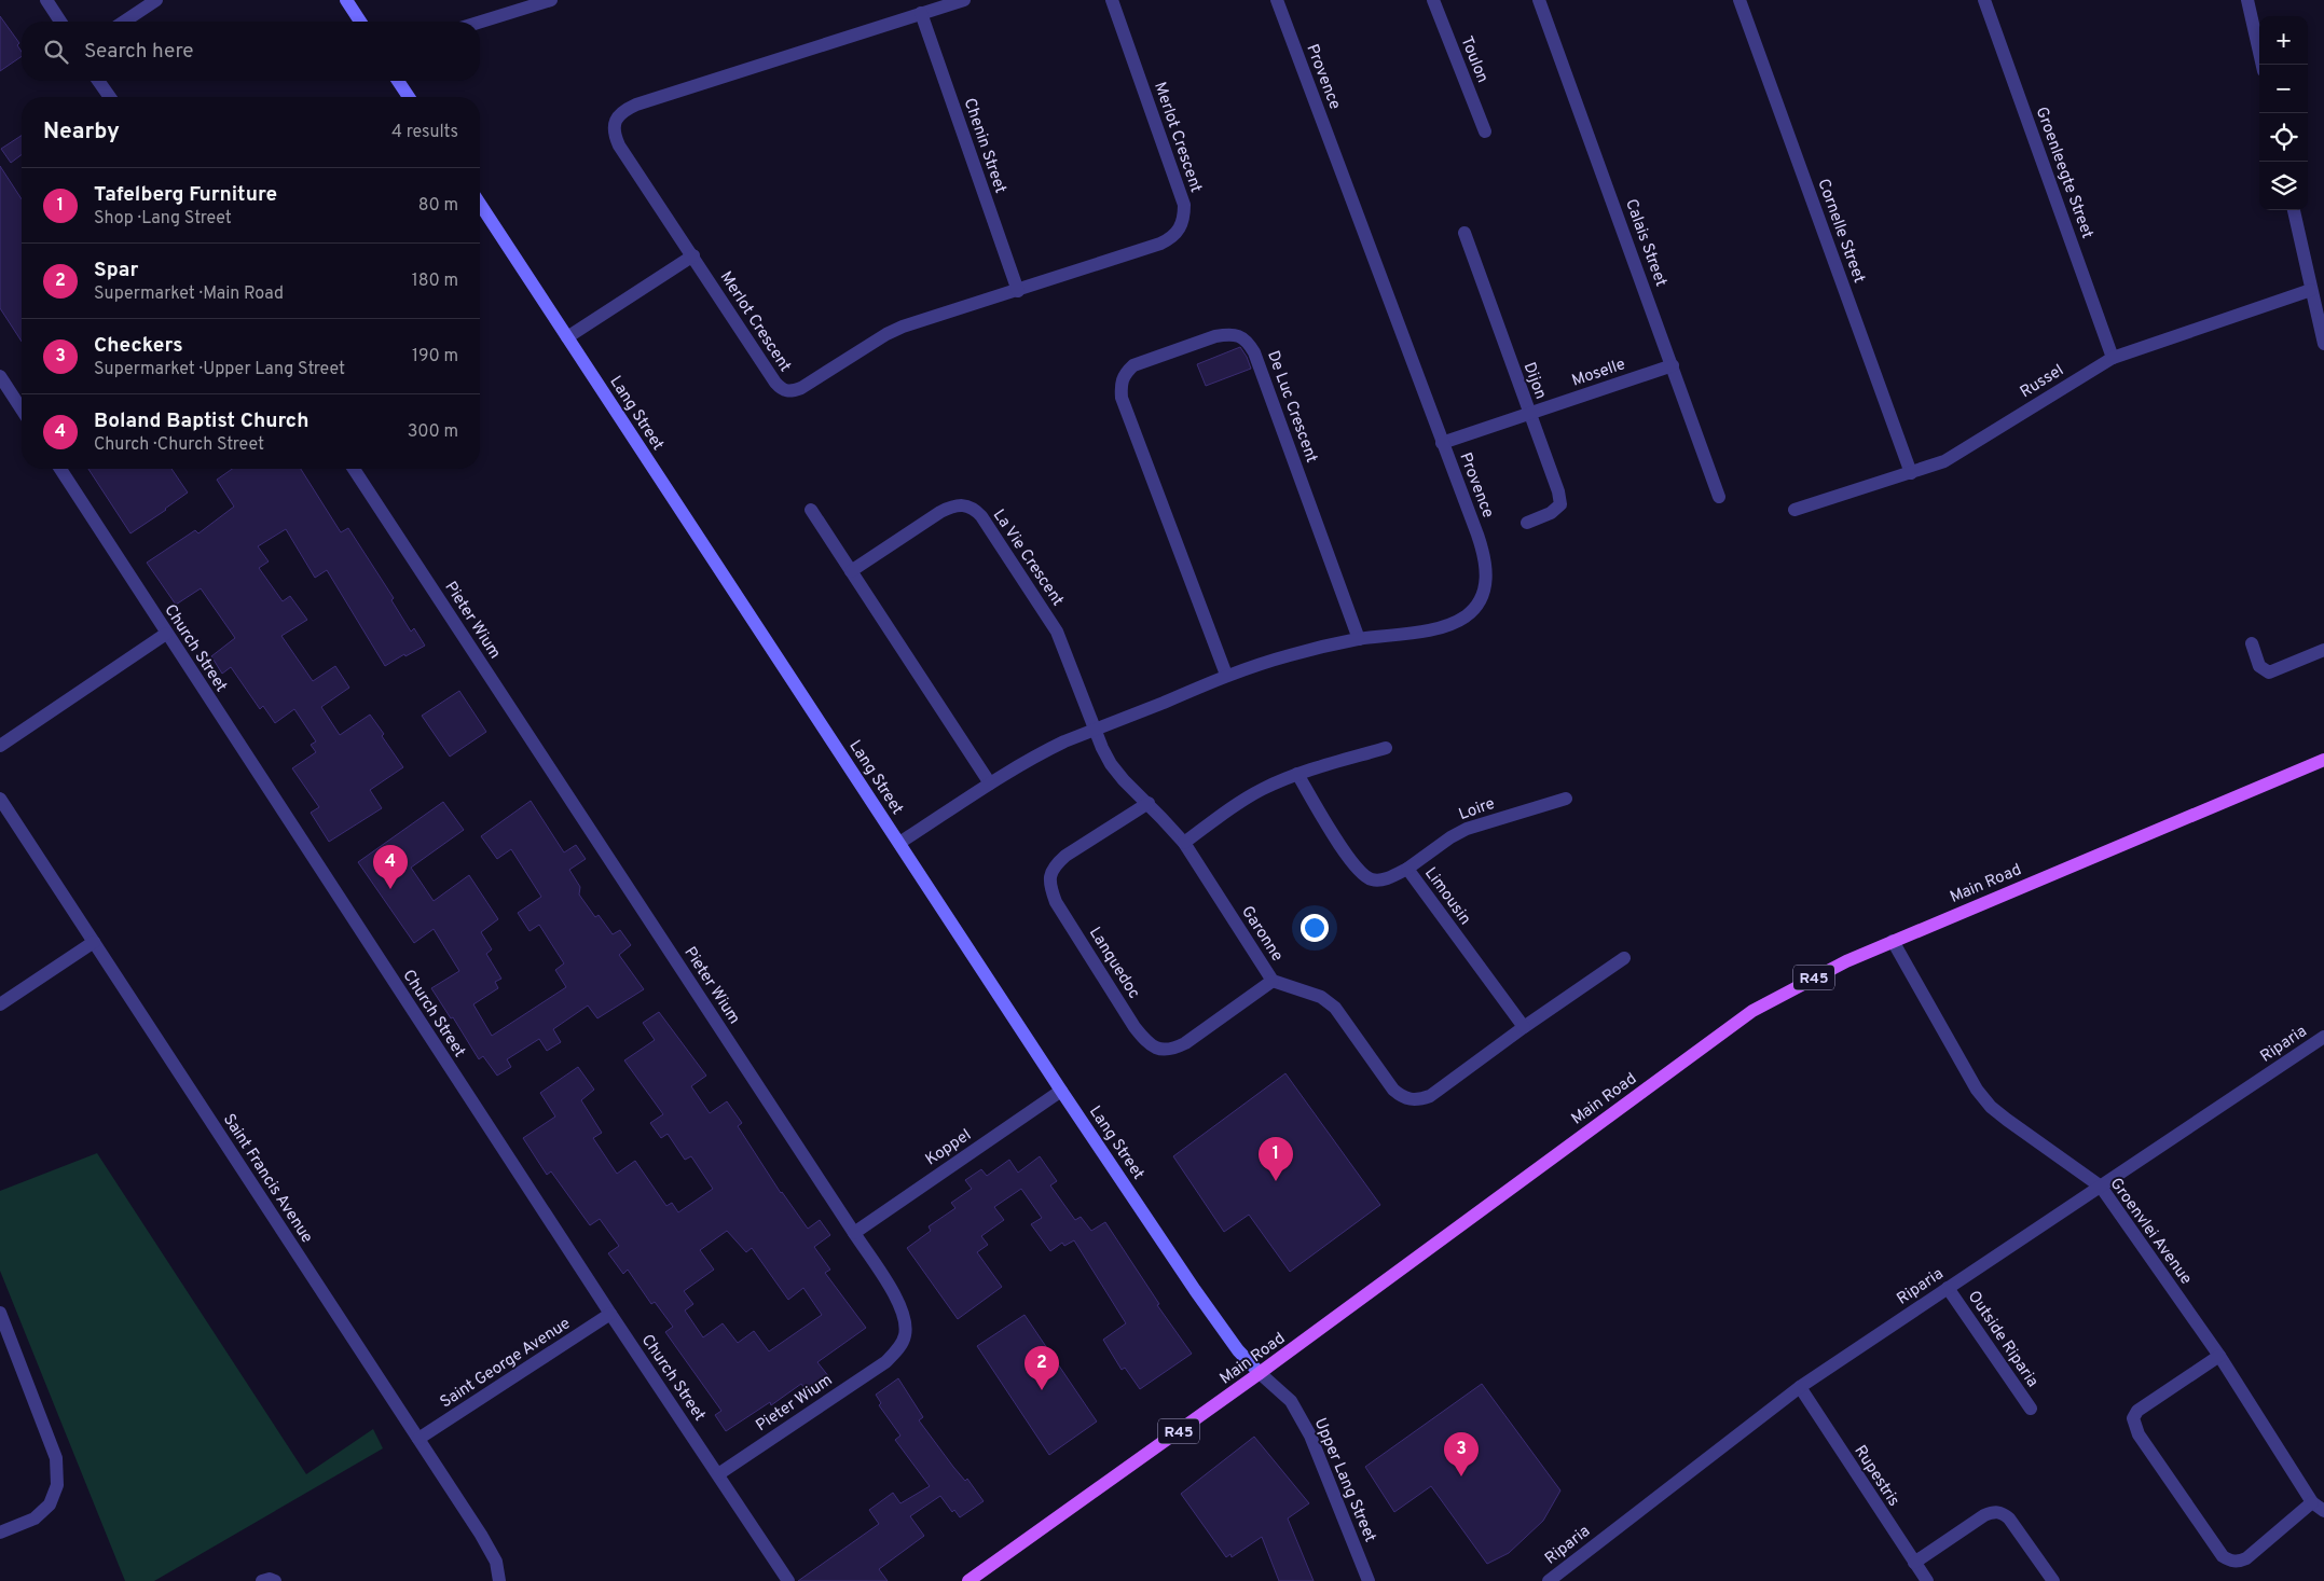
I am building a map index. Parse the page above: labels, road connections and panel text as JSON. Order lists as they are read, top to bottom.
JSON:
{
  "streets": {
    "main road": ["Main Road", "R45"],
    "street": [
      "Toulon",
      "Provence",
      "Merlot Crescent",
      "Chenin Street",
      "Groenleegte Street",
      "Cornelle Street",
      "Calais Street",
      "Moselle",
      "Dijon",
      "Russel",
      "De Luc Crescent",
      "Lang Street",
      "La Vie Crescent",
      "Pieter Wium",
      "Church Street",
      "Loire",
      "Limousin",
      "Garonne",
      "Lanquedoc",
      "Riparia",
      "Koppel",
      "Saint Francis Avenue",
      "Groenvlei Avenue",
      "Outside Riparia",
      "Saint George Avenue",
      "Rupestris",
      "Upper Lang Street"
    ]
  },
  "crossings": [
    ["Provence", "Moselle"],
    ["Provence", "De Luc Crescent"],
    ["Provence", "La Vie Crescent"],
    ["Provence", "Garonne"],
    ["Merlot Crescent", "Chenin Street"],
    ["Groenleegte Street", "Russel"],
    ["Cornelle Street", "Russel"],
    ["Calais Street", "Moselle"],
    ["Moselle", "Dijon"],
    ["Lang Street", "Main Road"],
    ["Lang Street", "Koppel"],
    ["Lang Street", "Upper Lang Street"],
    ["La Vie Crescent", "Garonne"],
    ["Pieter Wium", "Church Street"],
    ["Pieter Wium", "Koppel"],
    ["Church Street", "Saint George Avenue"],
    ["Loire", "Limousin"],
    ["Main Road", "Groenvlei Avenue"],
    ["Main Road", "Upper Lang Street"],
    ["Limousin", "Garonne"],
    ["Garonne", "Lanquedoc"],
    ["Riparia", "Groenvlei Avenue"],
    ["Riparia", "Outside Riparia"],
    ["Riparia", "Rupestris"],
    ["Saint Francis Avenue", "Saint George Avenue"]
  ],
  "page": {
    "map_buttons": ["+", "−"],
    "search": "Search here",
    "heading": ["Nearby", "4 results"],
    "list": [
      {
        "mark": "1",
        "name": "Tafelberg Furniture",
        "note": "Shop · Lang Street",
        "value": "80 m"
      },
      {
        "mark": "2",
        "name": "Spar",
        "note": "Supermarket · Main Road",
        "value": "180 m"
      },
      {
        "mark": "3",
        "name": "Checkers",
        "note": "Supermarket · Upper Lang Street",
        "value": "190 m"
      },
      {
        "mark": "4",
        "name": "Boland Baptist Church",
        "note": "Church · Church Street",
        "value": "300 m"
      }
    ],
    "pins": [
      "4",
      "1",
      "2",
      "3"
    ]
  }
}
